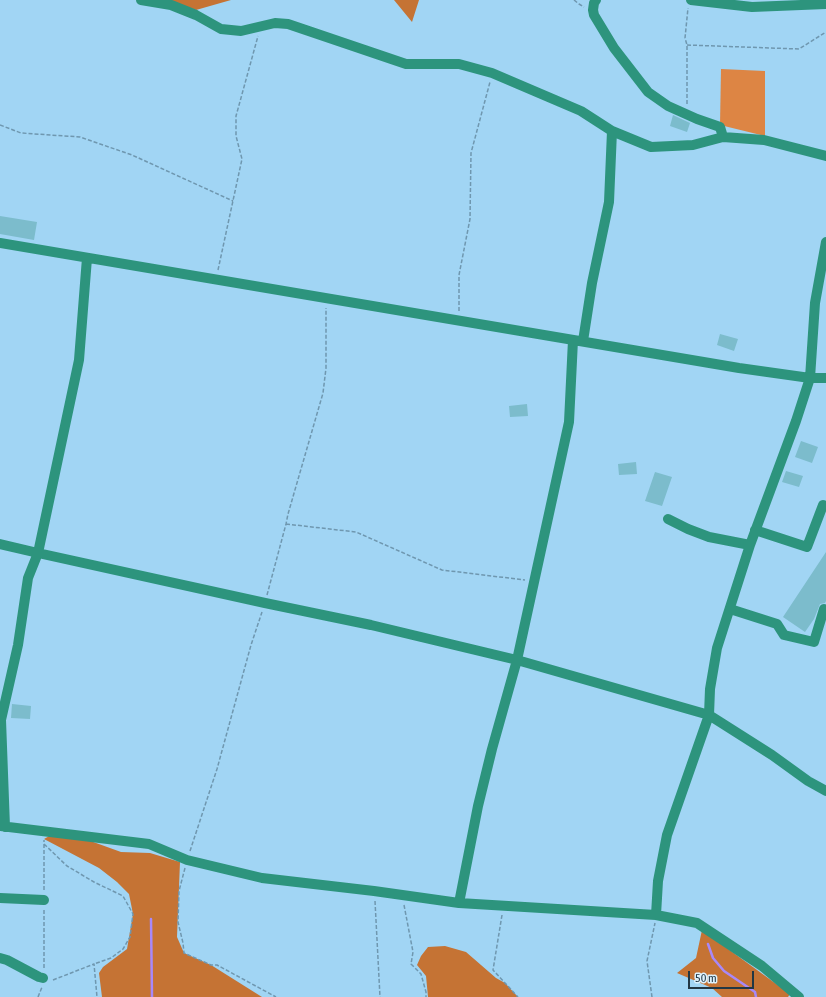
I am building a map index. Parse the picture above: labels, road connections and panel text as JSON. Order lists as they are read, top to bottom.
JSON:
{
  "scale_bar": "50 m"
}
